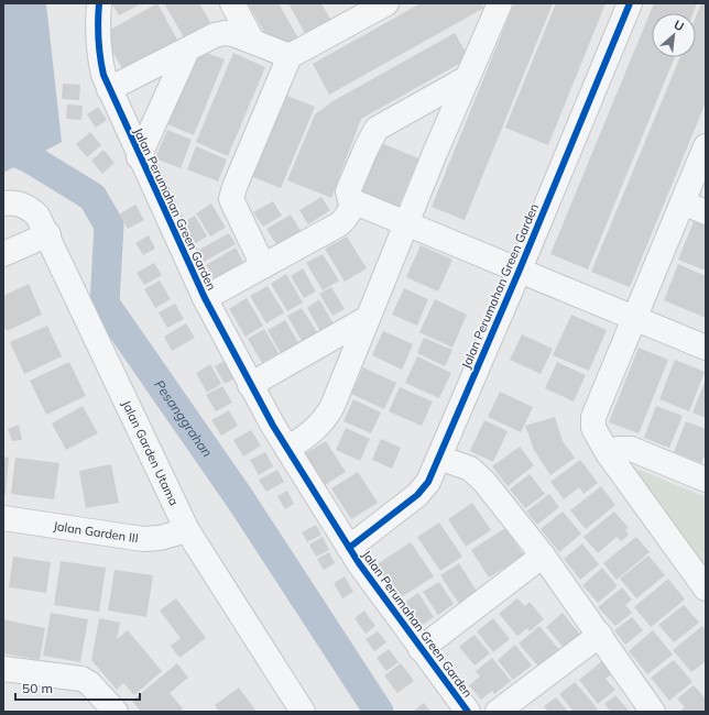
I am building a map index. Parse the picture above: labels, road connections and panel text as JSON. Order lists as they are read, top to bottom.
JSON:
{
  "streets": {
    "street": ["Jalan Perumahan Green Garden", "Jalan Garden Utama", "Jalan Garden III"]
  },
  "crossings": [
    ["Jalan Garden Utama", "Jalan Garden III"]
  ],
  "water": ["Pesanggrahan"],
  "scale_bar": "50 m",
  "north": "top right"
}
